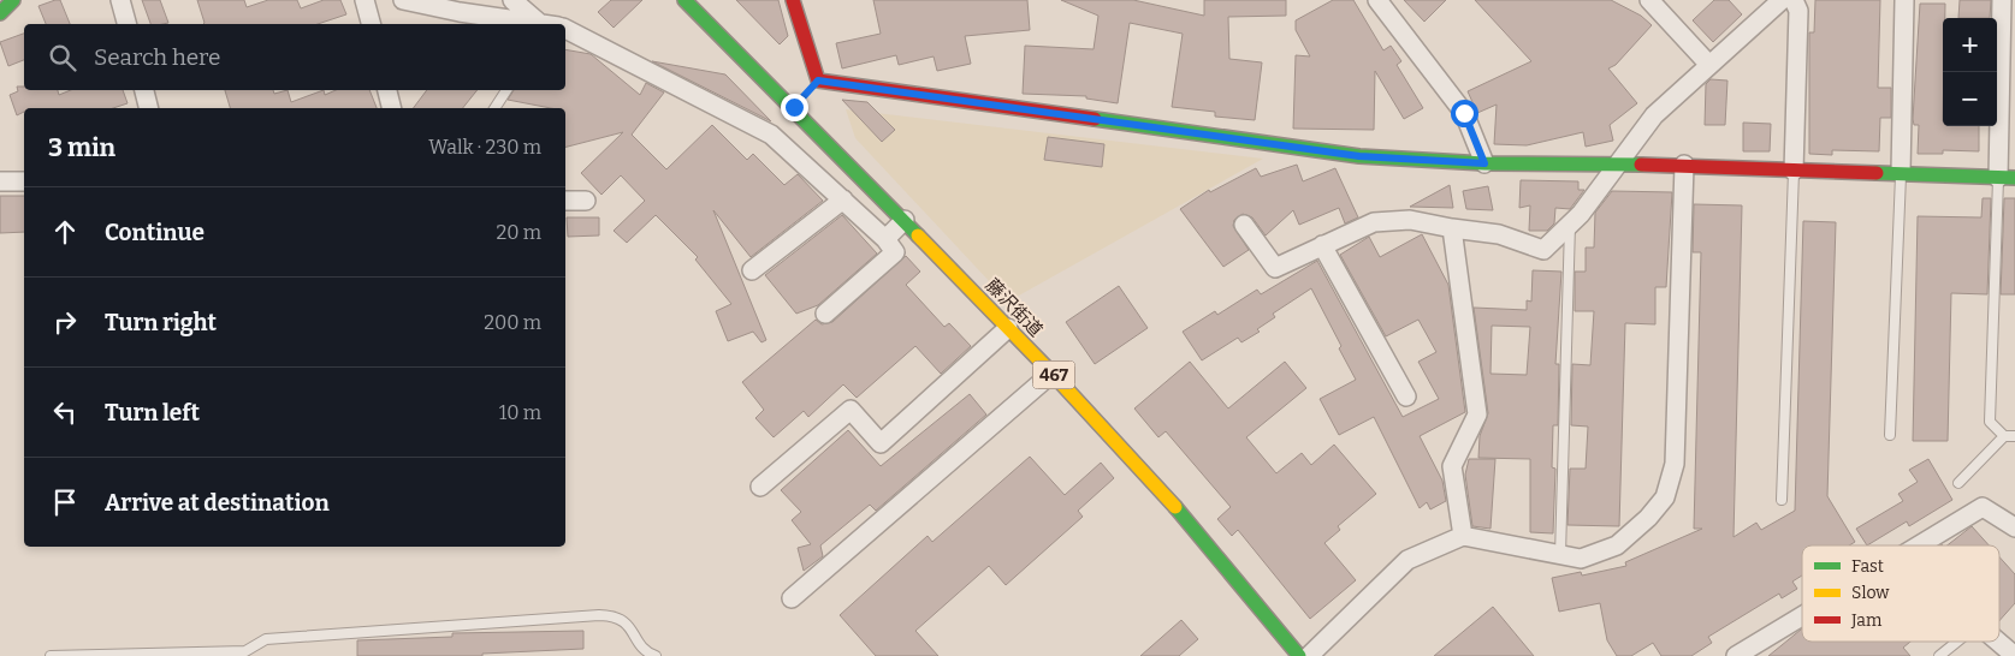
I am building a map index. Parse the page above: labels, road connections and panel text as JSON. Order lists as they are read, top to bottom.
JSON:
{
  "streets": {
    "main road": ["藤沢街道", "467"]
  },
  "legend": ["Fast", "Slow", "Jam"],
  "page": {
    "map_buttons": ["+", "−"],
    "search": "Search here",
    "heading": ["3 min", "Walk · 230 m"],
    "list": [
      ["Continue", "20 m"],
      ["Turn right", "200 m"],
      ["Turn left", "10 m"],
      "Arrive at destination"
    ]
  }
}
